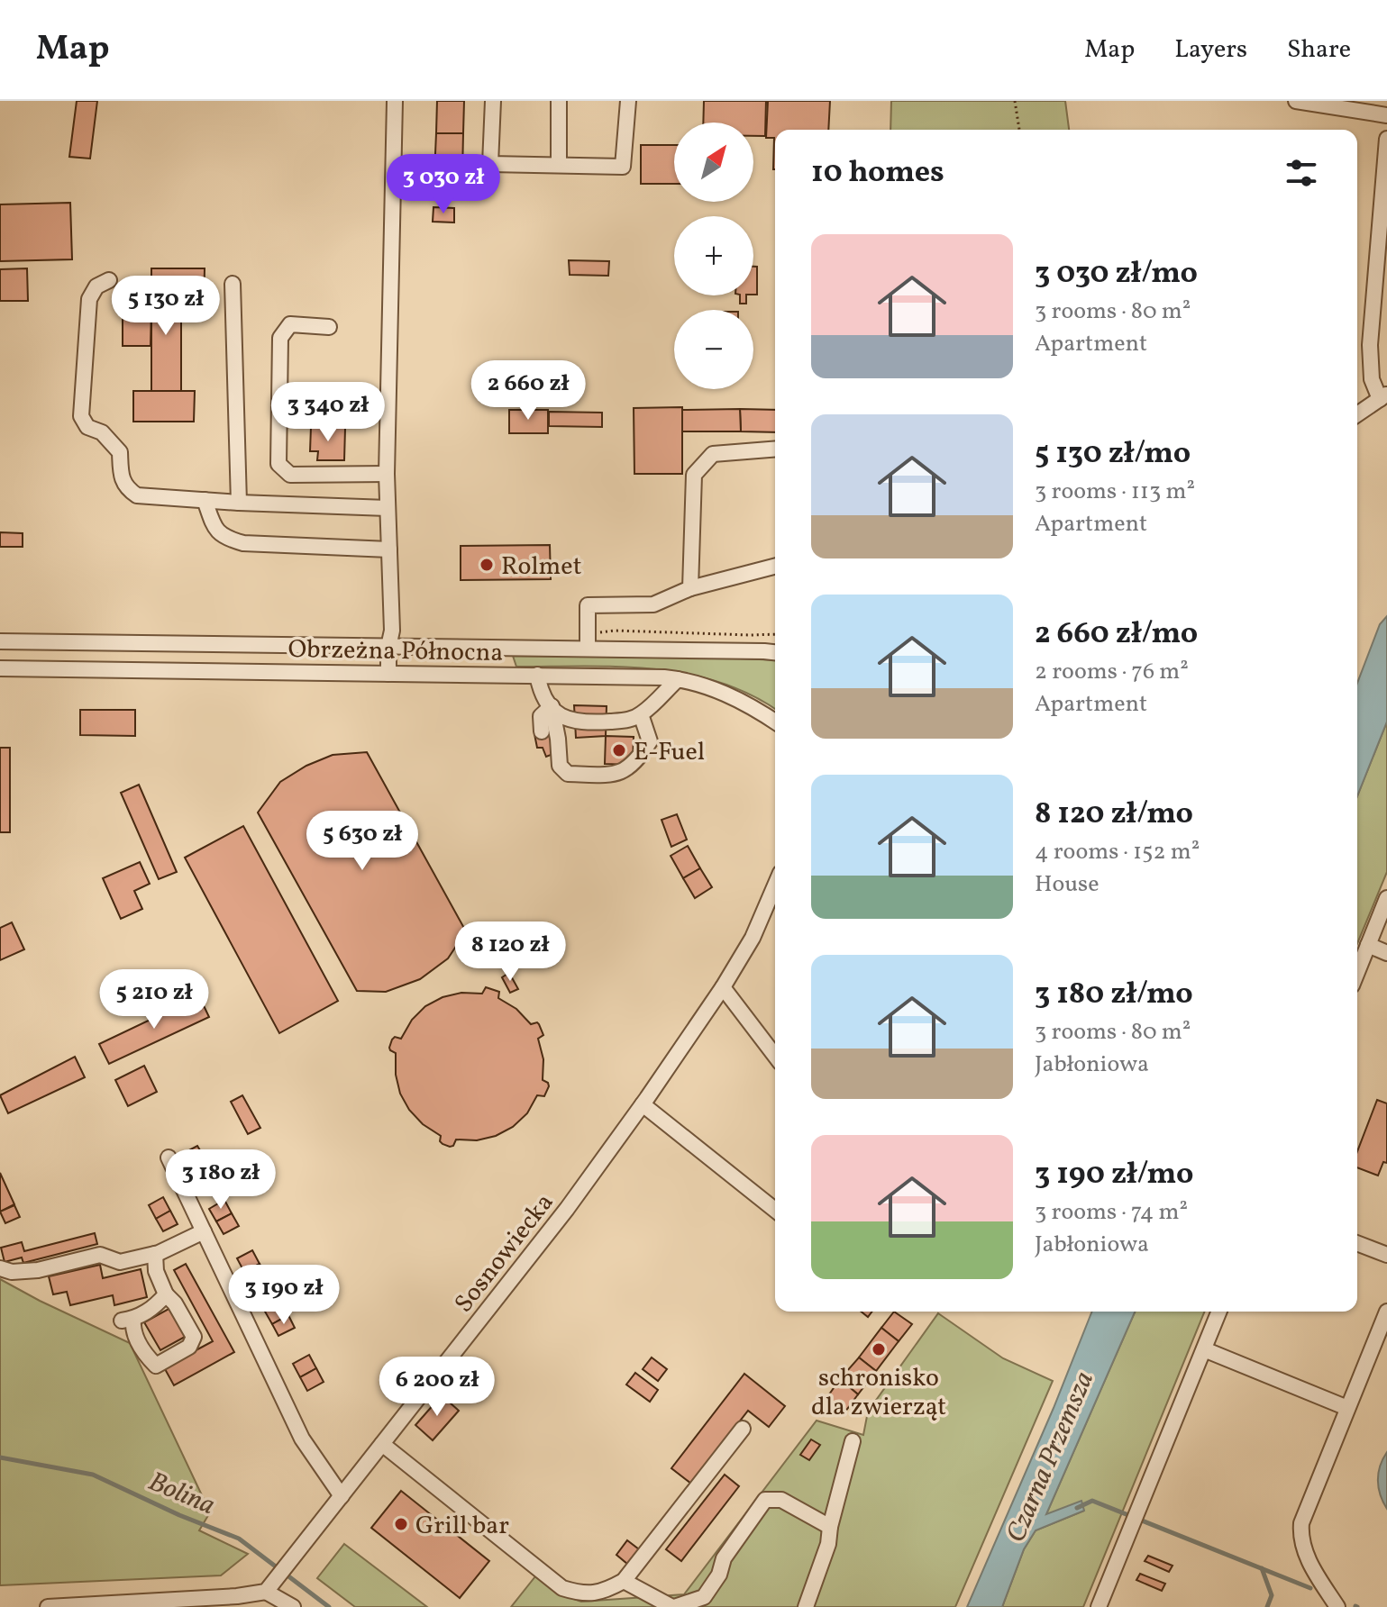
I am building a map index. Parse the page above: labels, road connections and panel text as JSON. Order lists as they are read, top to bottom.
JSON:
{
  "streets": {
    "street": ["Obrzeżna Północna", "Sosnowiecka"]
  },
  "water": ["Czarna Przemsza", "Bolina"],
  "places": [
    "Rolmet",
    "E-Fuel",
    "schronisko dla zwierząt",
    "Grill bar"
  ],
  "north": "top right",
  "page": {
    "header": "Map",
    "nav": ["Map", "Layers", "Share"],
    "map_buttons": ["+", "−"],
    "heading": "10 homes",
    "price": [
      "3 030 zł",
      "5 130 zł",
      "2 660 zł",
      "3 340 zł",
      "5 630 zł",
      "8 120 zł",
      "5 210 zł",
      "3 180 zł",
      "3 190 zł",
      "6 200 zł"
    ],
    "list": [
      {
        "name": "3 030 zł/mo",
        "note": "3 rooms · 80 m² · Apartment"
      },
      {
        "name": "5 130 zł/mo",
        "note": "3 rooms · 113 m² · Apartment"
      },
      {
        "name": "2 660 zł/mo",
        "note": "2 rooms · 76 m² · Apartment"
      },
      {
        "name": "8 120 zł/mo",
        "note": "4 rooms · 152 m² · House"
      },
      {
        "name": "3 180 zł/mo",
        "note": "3 rooms · 80 m² · Jabłoniowa"
      },
      {
        "name": "3 190 zł/mo",
        "note": "3 rooms · 74 m² · Jabłoniowa"
      }
    ]
  }
}
